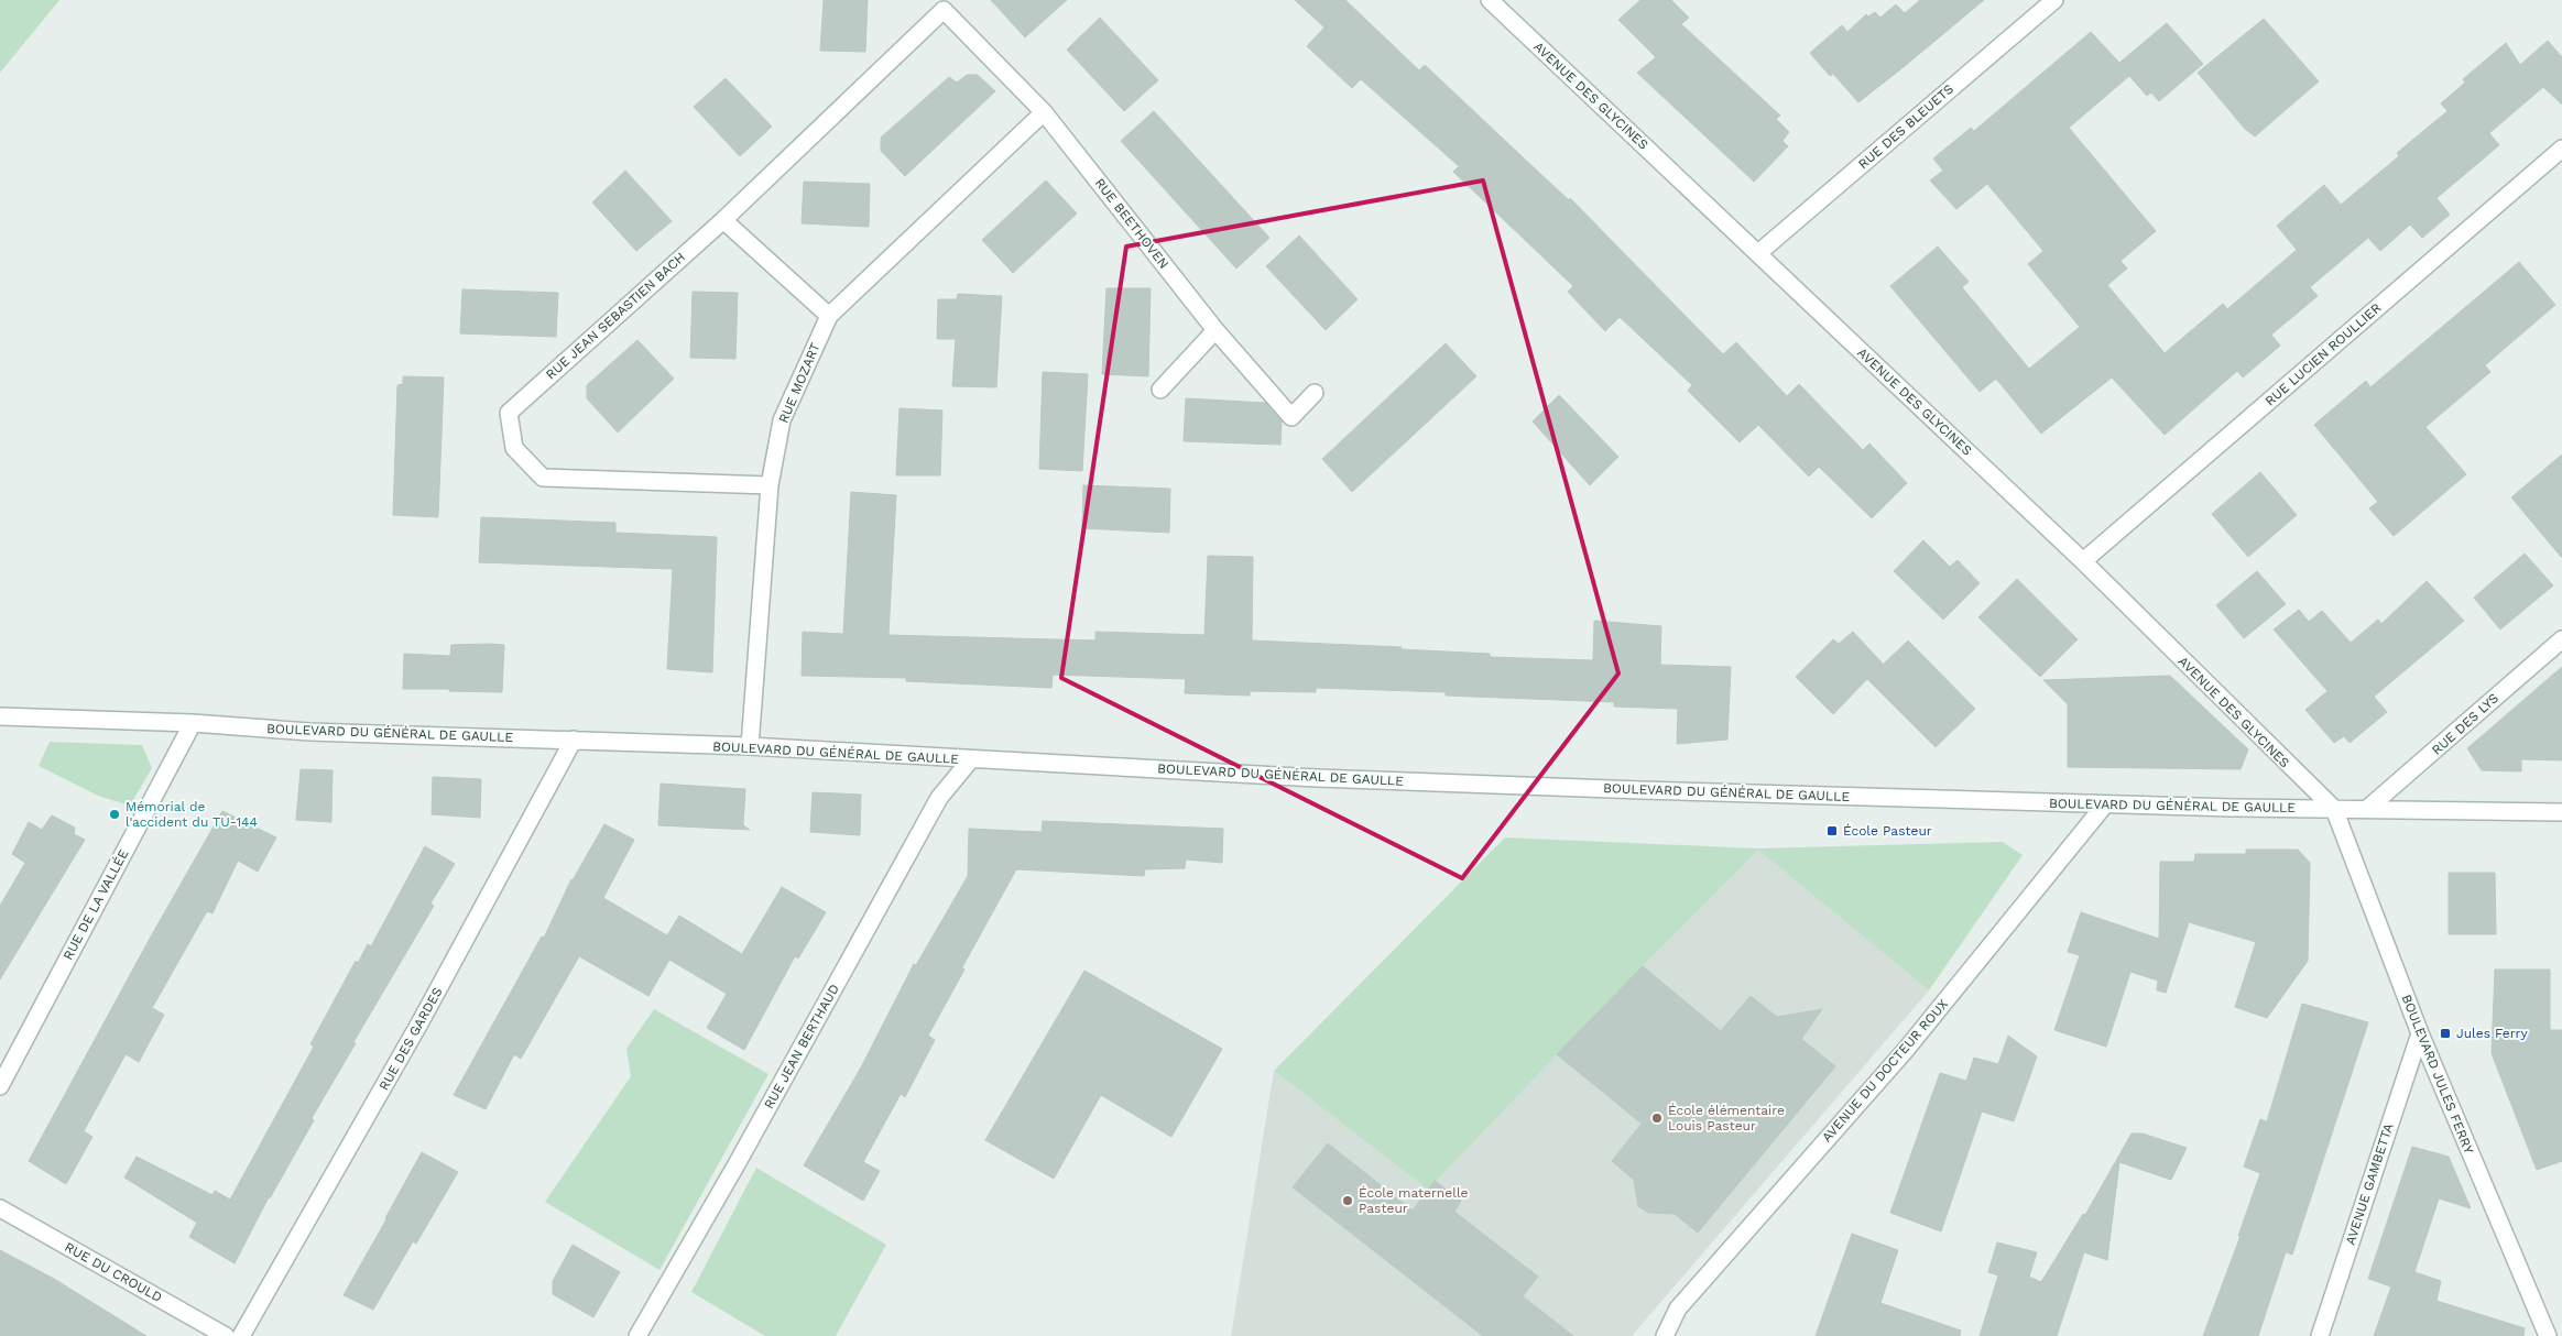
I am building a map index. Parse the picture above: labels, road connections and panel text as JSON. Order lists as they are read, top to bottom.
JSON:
{
  "streets": {
    "street": [
      "AVENUE DES GLYCINES",
      "RUE DES BLEUETS",
      "RUE BEETHOVEN",
      "RUE JEAN SEBASTIEN BACH",
      "RUE LUCIEN ROULLIER",
      "RUE MOZART",
      "RUE DES LYS",
      "BOULEVARD DU GÉNÉRAL DE GAULLE",
      "RUE DE LA VALLÉE",
      "RUE DES GARDES",
      "RUE JEAN BERTHAUD",
      "AVENUE DU DOCTEUR ROUX",
      "BOULEVARD JULES FERRY",
      "AVENUE GAMBETTA",
      "RUE DU CROULD"
    ]
  },
  "crossings": [
    ["AVENUE DES GLYCINES", "RUE DES BLEUETS"],
    ["AVENUE DES GLYCINES", "RUE LUCIEN ROULLIER"],
    ["AVENUE DES GLYCINES", "BOULEVARD DU GÉNÉRAL DE GAULLE"],
    ["AVENUE DES GLYCINES", "BOULEVARD JULES FERRY"],
    ["RUE BEETHOVEN", "RUE JEAN SEBASTIEN BACH"],
    ["RUE BEETHOVEN", "RUE MOZART"],
    ["RUE JEAN SEBASTIEN BACH", "RUE MOZART"],
    ["RUE MOZART", "BOULEVARD DU GÉNÉRAL DE GAULLE"],
    ["RUE DES LYS", "BOULEVARD DU GÉNÉRAL DE GAULLE"],
    ["BOULEVARD DU GÉNÉRAL DE GAULLE", "RUE DE LA VALLÉE"],
    ["BOULEVARD DU GÉNÉRAL DE GAULLE", "RUE DES GARDES"],
    ["BOULEVARD DU GÉNÉRAL DE GAULLE", "RUE JEAN BERTHAUD"],
    ["BOULEVARD DU GÉNÉRAL DE GAULLE", "AVENUE DU DOCTEUR ROUX"],
    ["BOULEVARD DU GÉNÉRAL DE GAULLE", "BOULEVARD JULES FERRY"],
    ["BOULEVARD JULES FERRY", "AVENUE GAMBETTA"]
  ],
  "places": {
    "other": ["Mémorial de l'accident du TU-144", "École élémentaire Louis Pasteur", "École maternelle Pasteur"],
    "transit": ["École Pasteur", "Jules Ferry"]
  }
}
